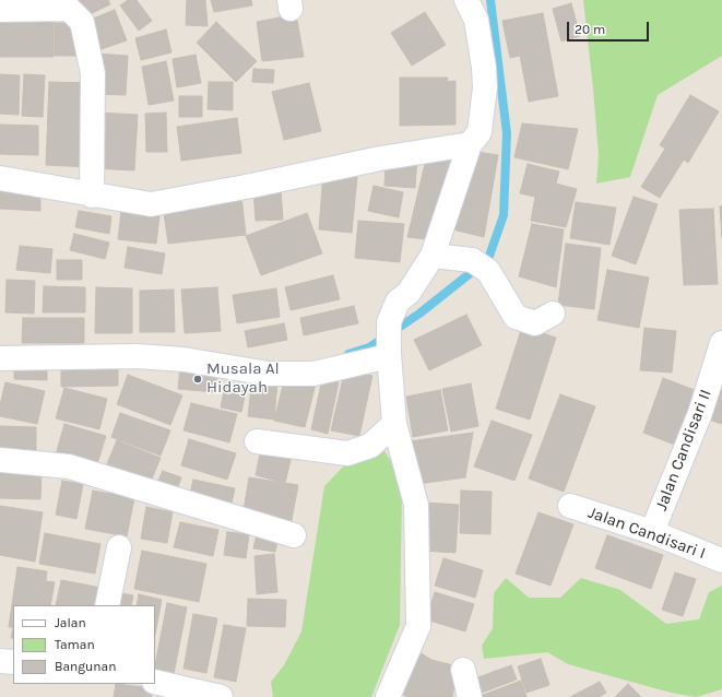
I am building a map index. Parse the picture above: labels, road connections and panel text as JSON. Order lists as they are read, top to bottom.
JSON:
{
  "streets": {
    "street": ["Jalan Candisari II", "Jalan Candisari I"]
  },
  "crossings": [
    ["Jalan Candisari II", "Jalan Candisari I"]
  ],
  "places": ["Musala Al Hidayah"],
  "legend": ["Jalan", "Taman", "Bangunan"],
  "scale_bar": "20 m"
}
